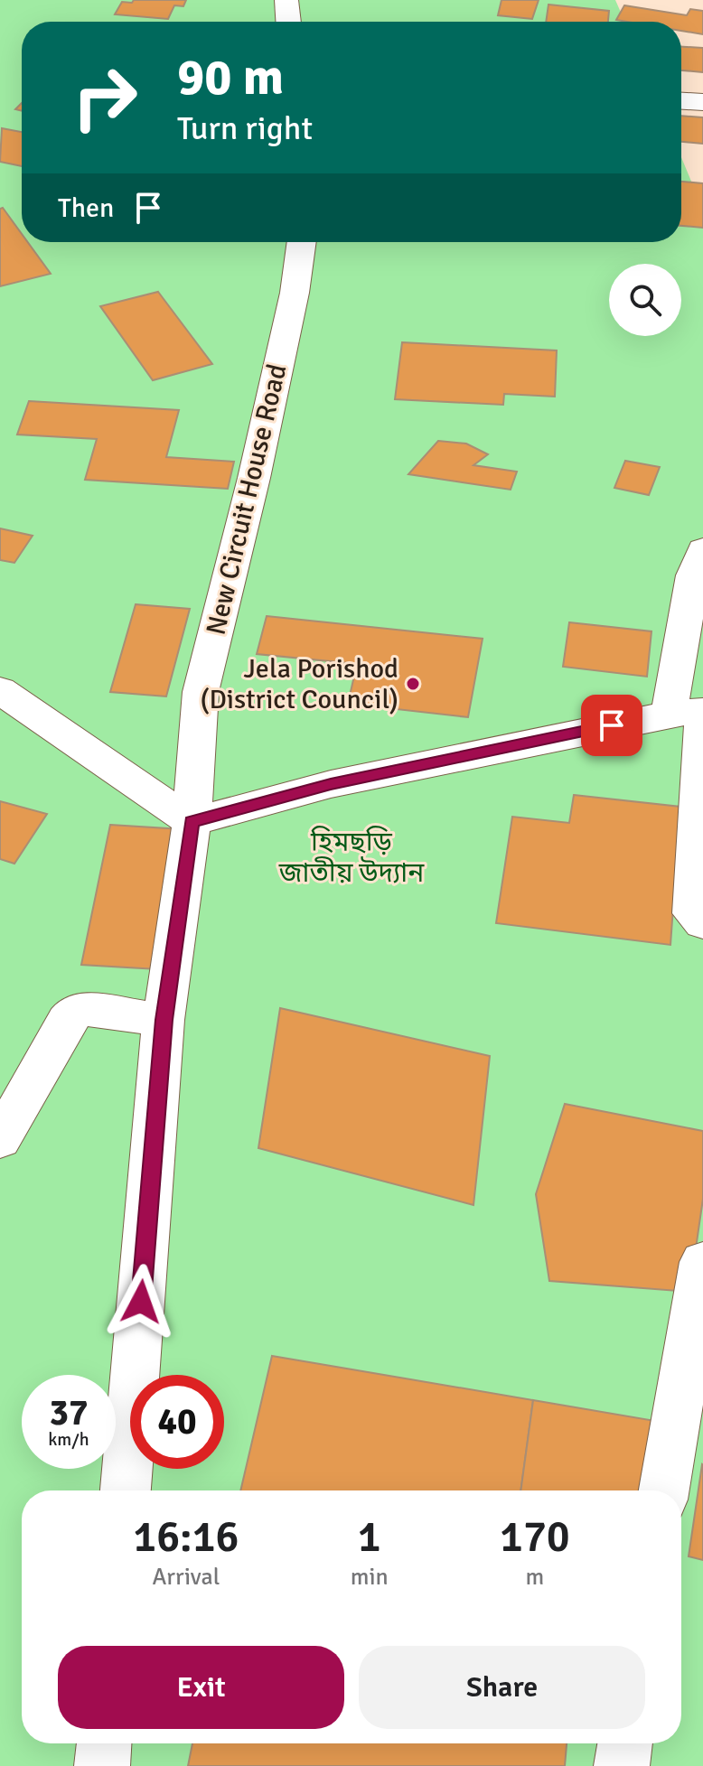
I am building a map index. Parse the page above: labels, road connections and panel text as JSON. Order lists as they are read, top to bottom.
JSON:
{
  "streets": {
    "street": ["New Circuit House Road"]
  },
  "parks": ["হিমছড়ি জাতীয় উদ্যান"],
  "places": ["Jela Porishod (District Council)"],
  "page": {
    "turn": ["90 m", "Turn right"],
    "then": "Then",
    "speed": "37 km/h",
    "limit": "40",
    "eta": [
      "16:16",
      "Arrival",
      "1",
      "min",
      "170",
      "m"
    ],
    "buttons": ["Exit", "Share"]
  }
}
